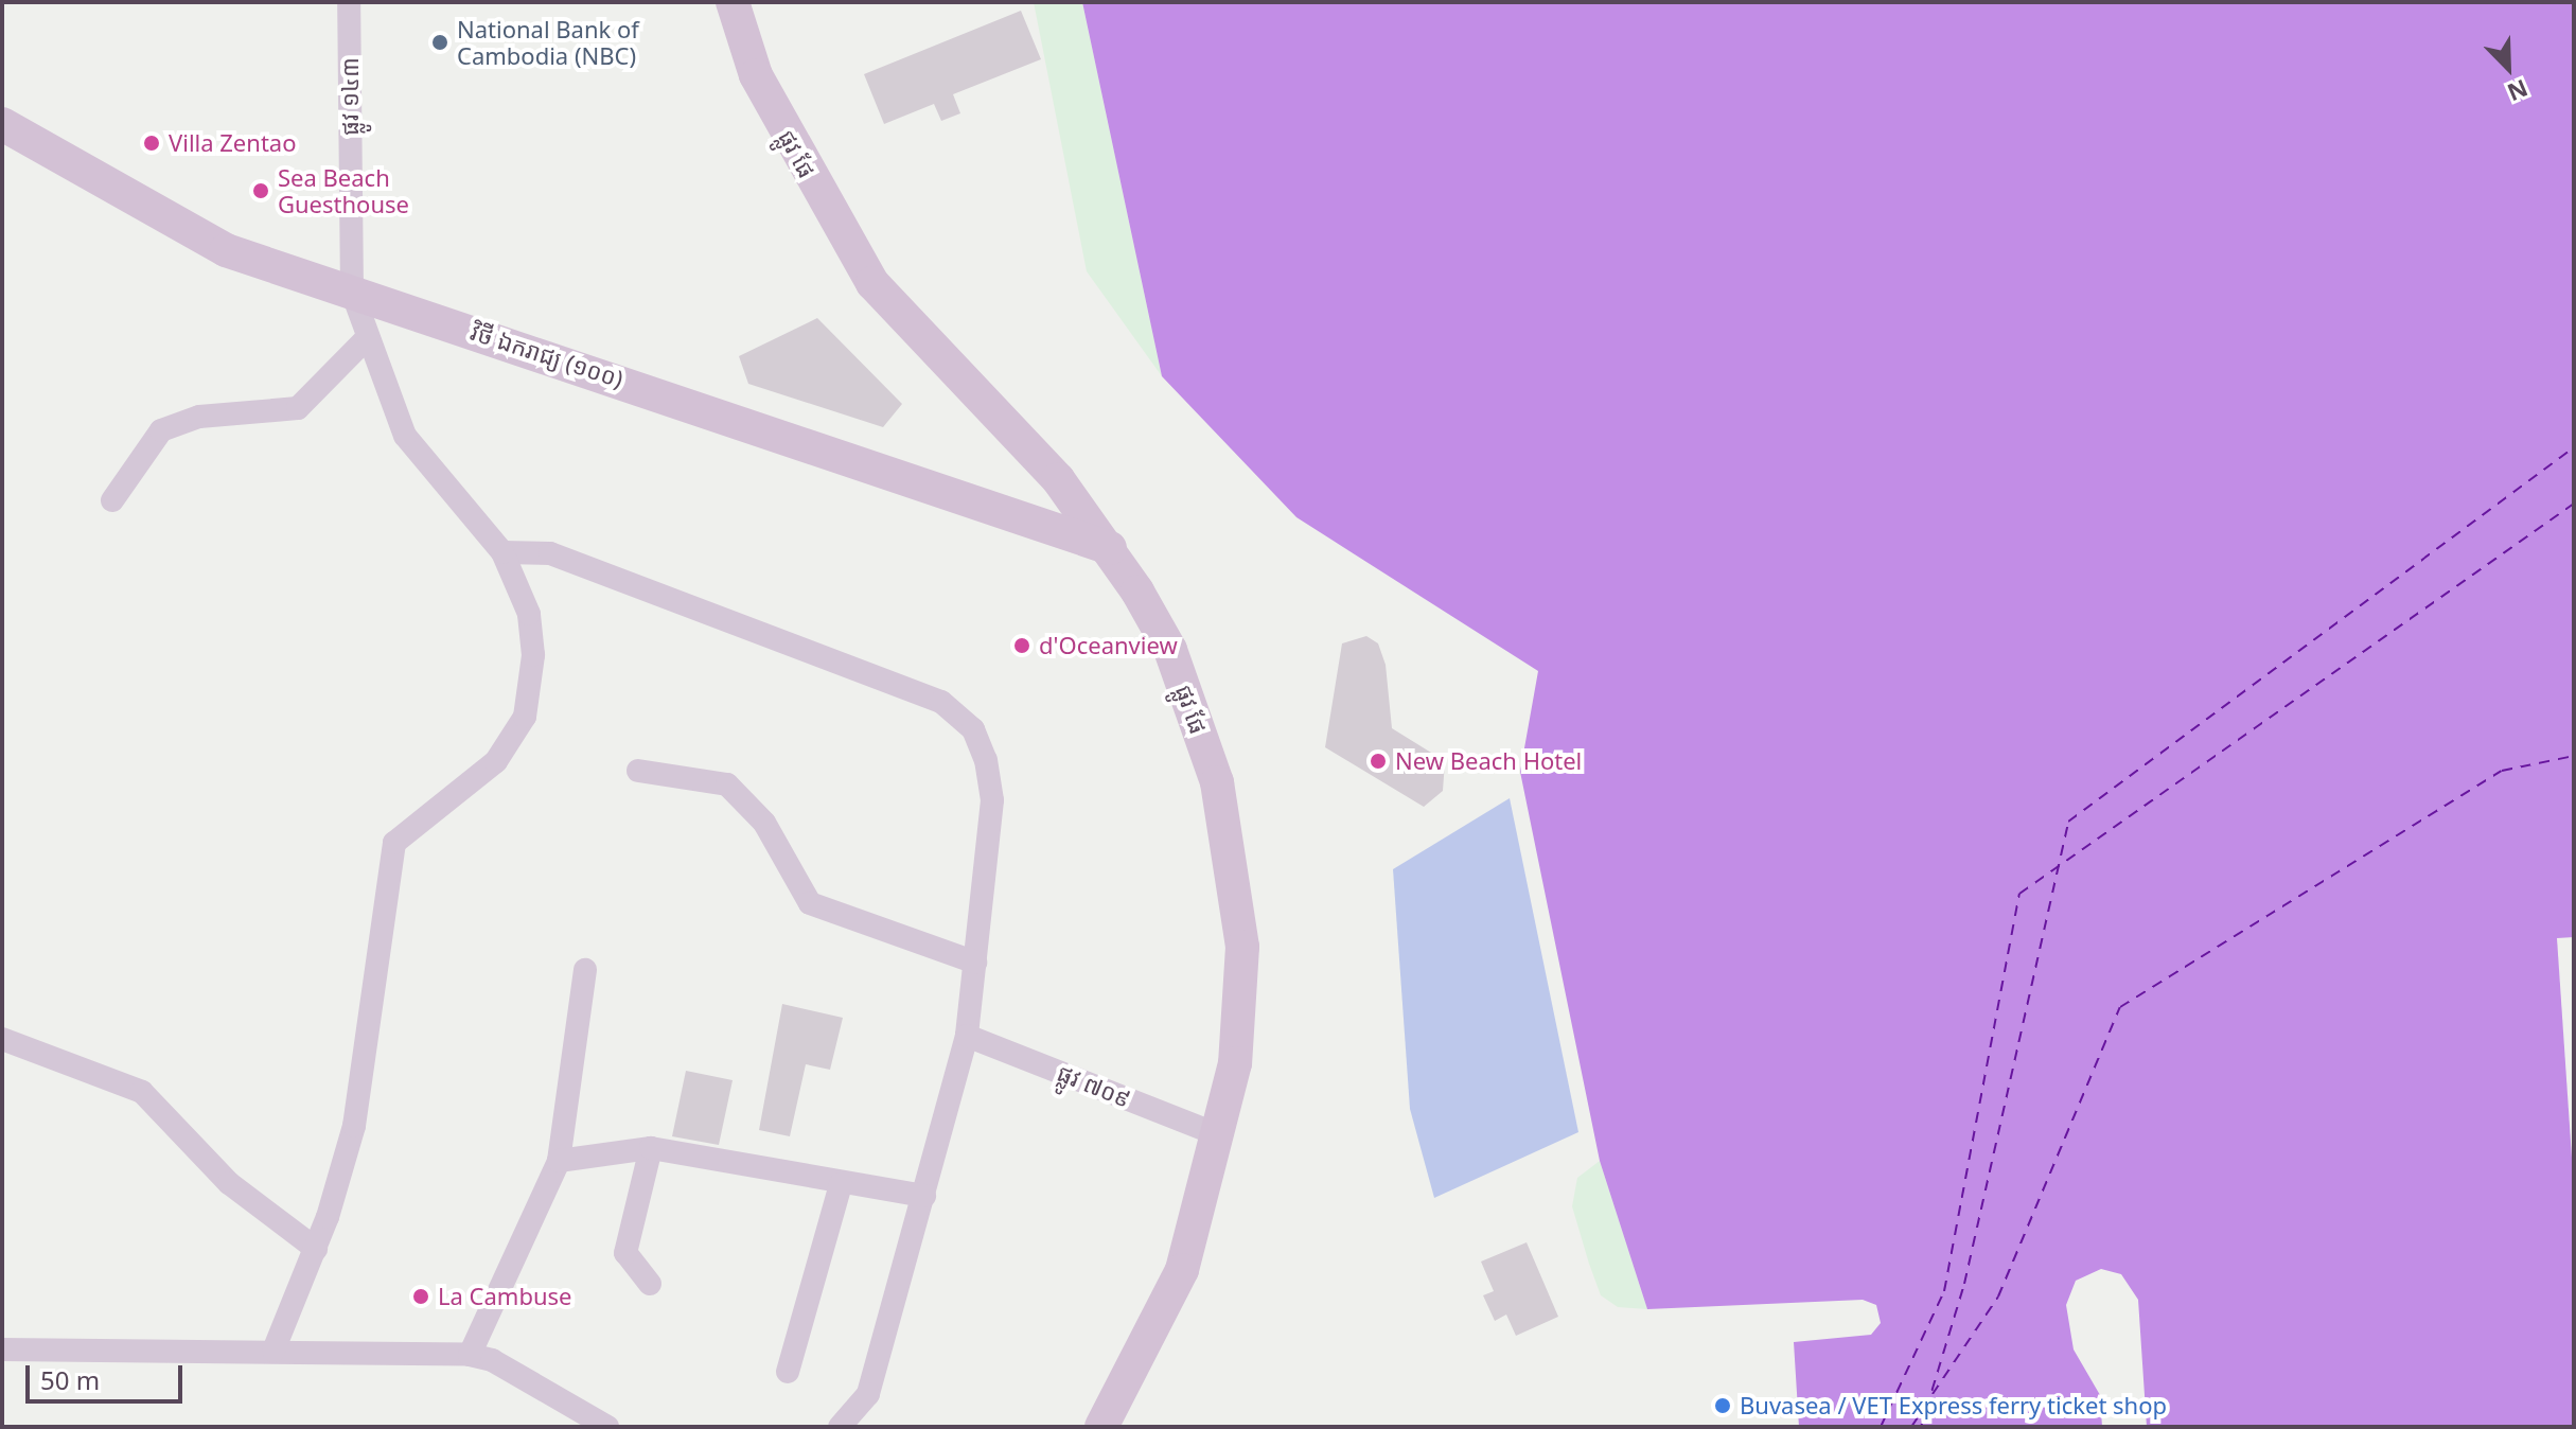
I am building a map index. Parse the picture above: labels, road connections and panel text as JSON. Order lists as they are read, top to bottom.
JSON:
{
  "streets": {
    "street": [
      "ផ្លូវ ១៤៣",
      "ផ្លូវ ផែ",
      "វិថី ឯករាជ្យ (១០០)",
      "ផ្លូវ ៧០៩"
    ]
  },
  "crossings": [
    ["ផ្លូវ ១៤៣", "វិថី ឯករាជ្យ (១០០)"],
    ["ផ្លូវ ផែ", "វិថី ឯករាជ្យ (១០០)"],
    ["ផ្លូវ ផែ", "ផ្លូវ ៧០៩"]
  ],
  "places": [
    "National Bank of Cambodia (NBC)",
    "Villa Zentao",
    "Sea Beach Guesthouse",
    "d'Oceanview",
    "New Beach Hotel",
    "La Cambuse",
    "Buvasea / VET Express ferry ticket shop"
  ],
  "scale_bar": "50 m",
  "north": "bottom right"
}
